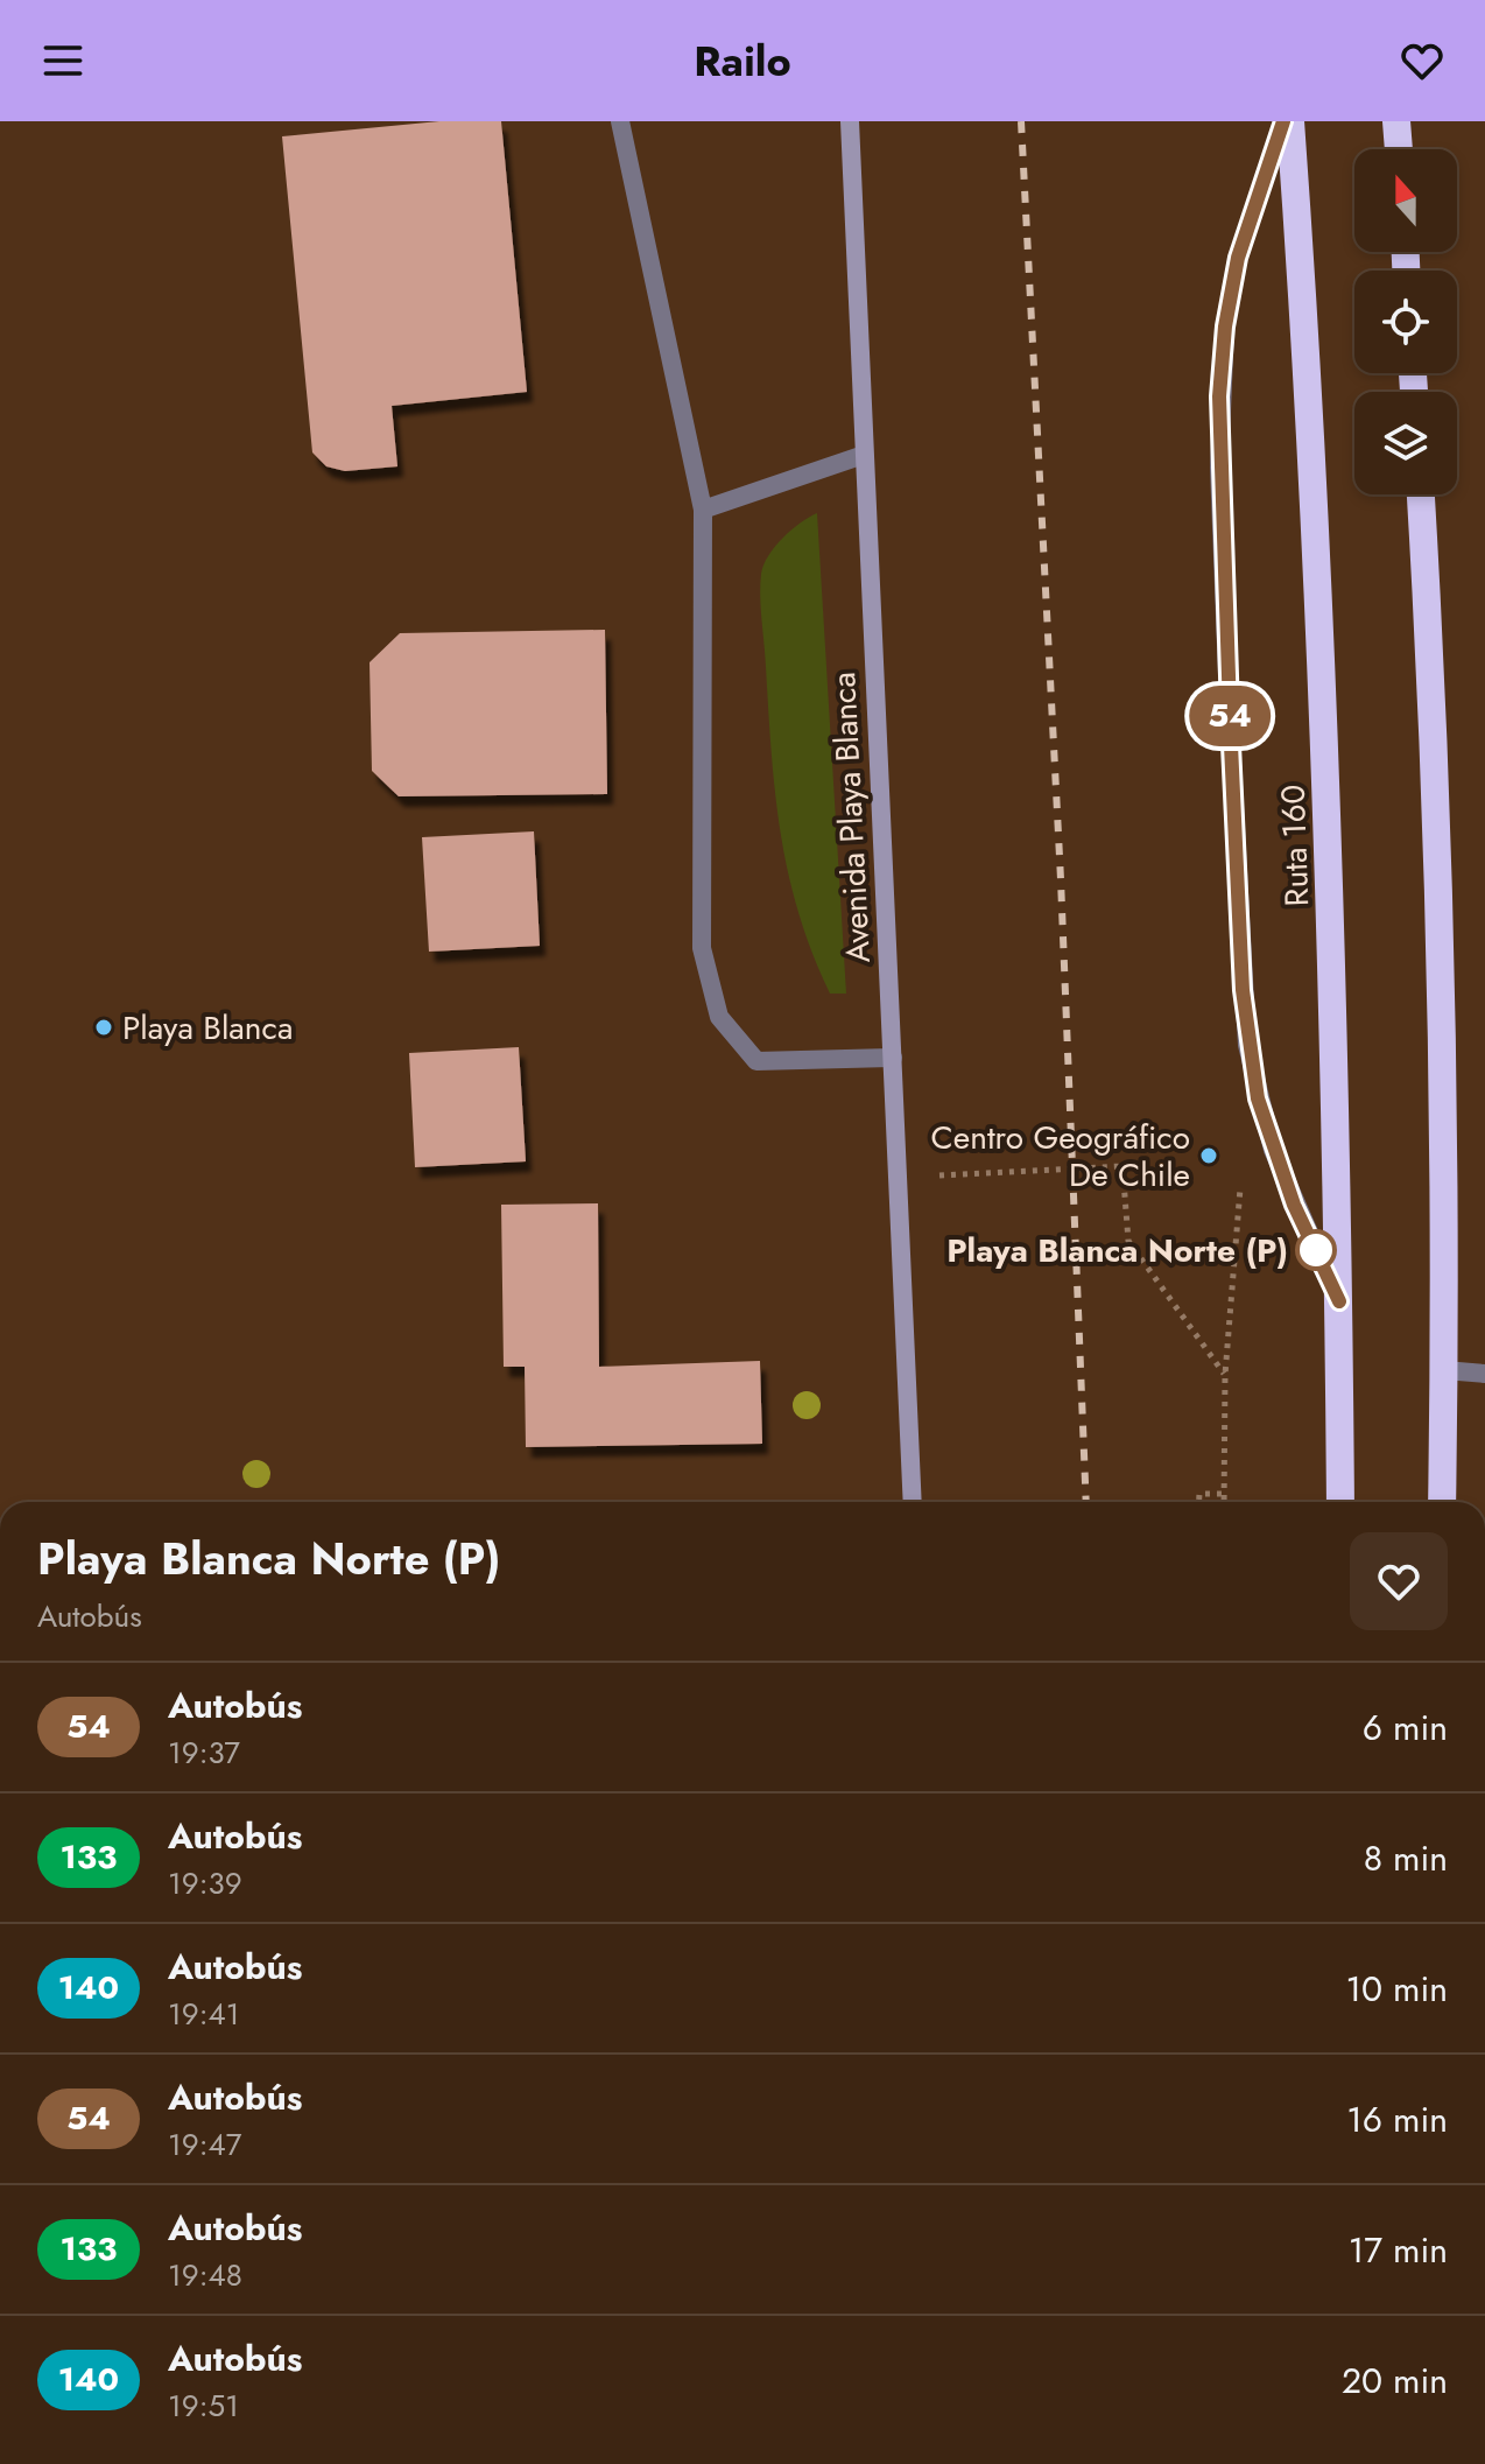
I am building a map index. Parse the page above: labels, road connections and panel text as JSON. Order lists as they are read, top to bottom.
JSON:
{
  "streets": {
    "highway": ["Ruta 160"],
    "street": ["Avenida Playa Blanca"]
  },
  "places": ["Playa Blanca", "Centro Geográfico De Chile", "Playa Blanca Norte (P)"],
  "lines": ["bus line 54"],
  "north": "top",
  "page": {
    "header": "Railo",
    "on_map": "54",
    "heading": ["Playa Blanca Norte (P)", "Autobús"],
    "list": [
      {
        "mark": "54",
        "name": "Autobús",
        "note": "19:37",
        "value": "6 min"
      },
      {
        "mark": "133",
        "name": "Autobús",
        "note": "19:39",
        "value": "8 min"
      },
      {
        "mark": "140",
        "name": "Autobús",
        "note": "19:41",
        "value": "10 min"
      },
      {
        "mark": "54",
        "name": "Autobús",
        "note": "19:47",
        "value": "16 min"
      },
      {
        "mark": "133",
        "name": "Autobús",
        "note": "19:48",
        "value": "17 min"
      },
      {
        "mark": "140",
        "name": "Autobús",
        "note": "19:51",
        "value": "20 min"
      }
    ]
  }
}
